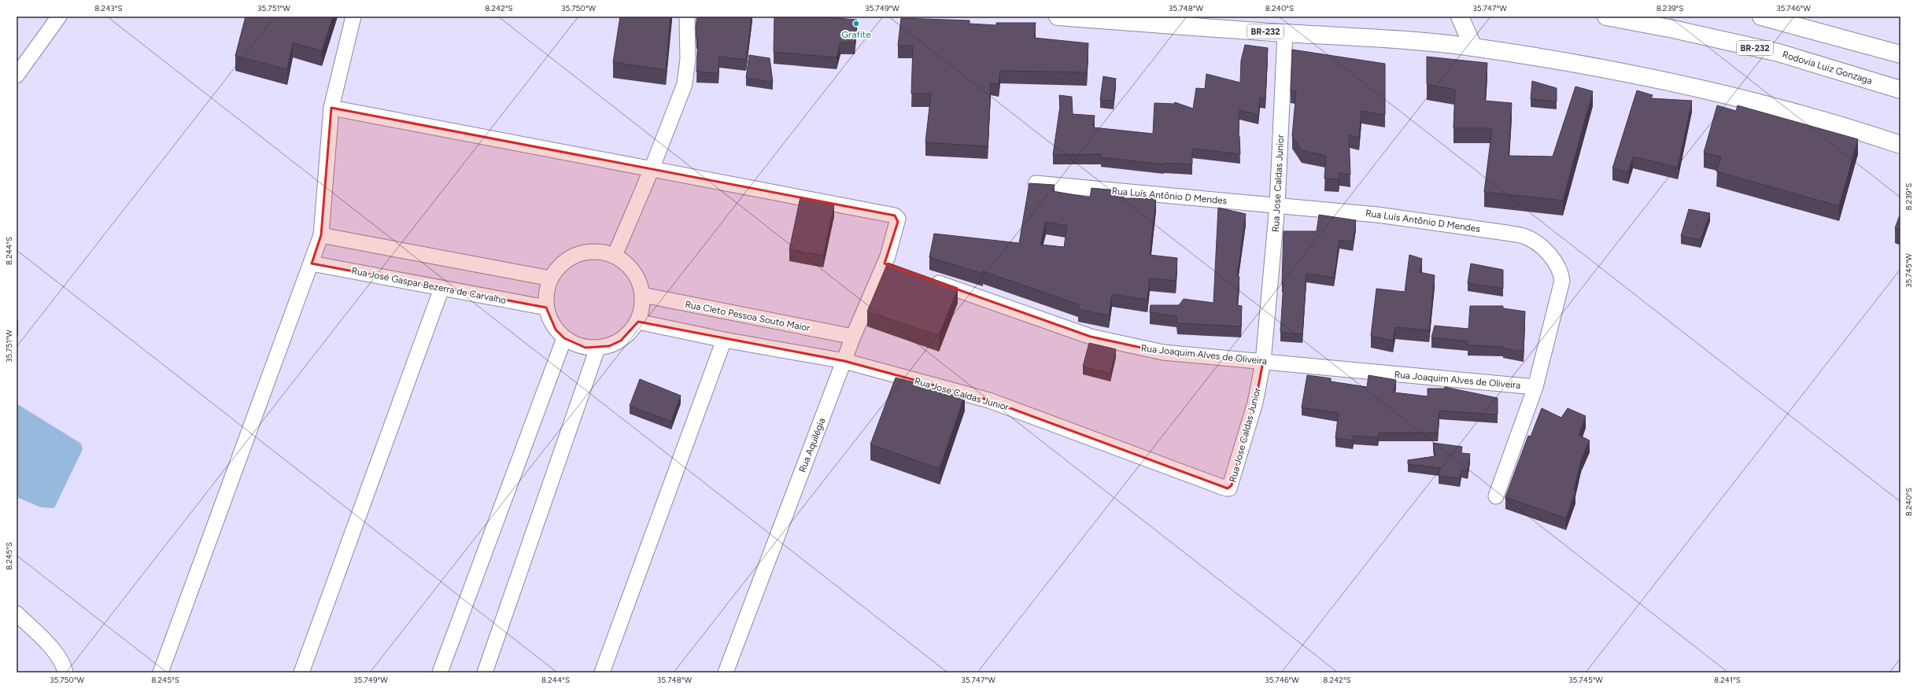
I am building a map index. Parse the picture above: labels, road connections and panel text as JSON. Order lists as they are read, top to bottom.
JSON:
{
  "streets": {
    "main road": ["BR-232", "Rodovia Luiz Gonzaga"],
    "street": [
      "Rua Jose Caldas Junior",
      "Rua Luís Antônio D Mendes",
      "Rua José Gaspar Bezerra de Carvalho",
      "Rua Cleto Pessoa Souto Maior",
      "Rua Joaquim Alves de Oliveira",
      "Rua Aquilégia"
    ]
  },
  "crossings": [
    ["BR-232", "Rua Jose Caldas Junior"],
    ["Rua Jose Caldas Junior", "Rua Luís Antônio D Mendes"],
    ["Rua Jose Caldas Junior", "Rua Joaquim Alves de Oliveira"],
    ["Rua Jose Caldas Junior", "Rua Aquilégia"],
    ["Rua Luís Antônio D Mendes", "Rua Joaquim Alves de Oliveira"],
    ["Rua José Gaspar Bezerra de Carvalho", "Rua Cleto Pessoa Souto Maior"],
    ["Rua Cleto Pessoa Souto Maior", "Rua Aquilégia"]
  ],
  "places": ["Grafite"],
  "coordinates": [
    "8.243°S",
    "35.751°W",
    "8.242°S",
    "35.750°W",
    "35.749°W",
    "35.748°W",
    "8.240°S",
    "35.747°W",
    "8.239°S",
    "35.746°W",
    "8.244°S",
    "35.745°W",
    "8.245°S",
    "8.241°S"
  ]
}
